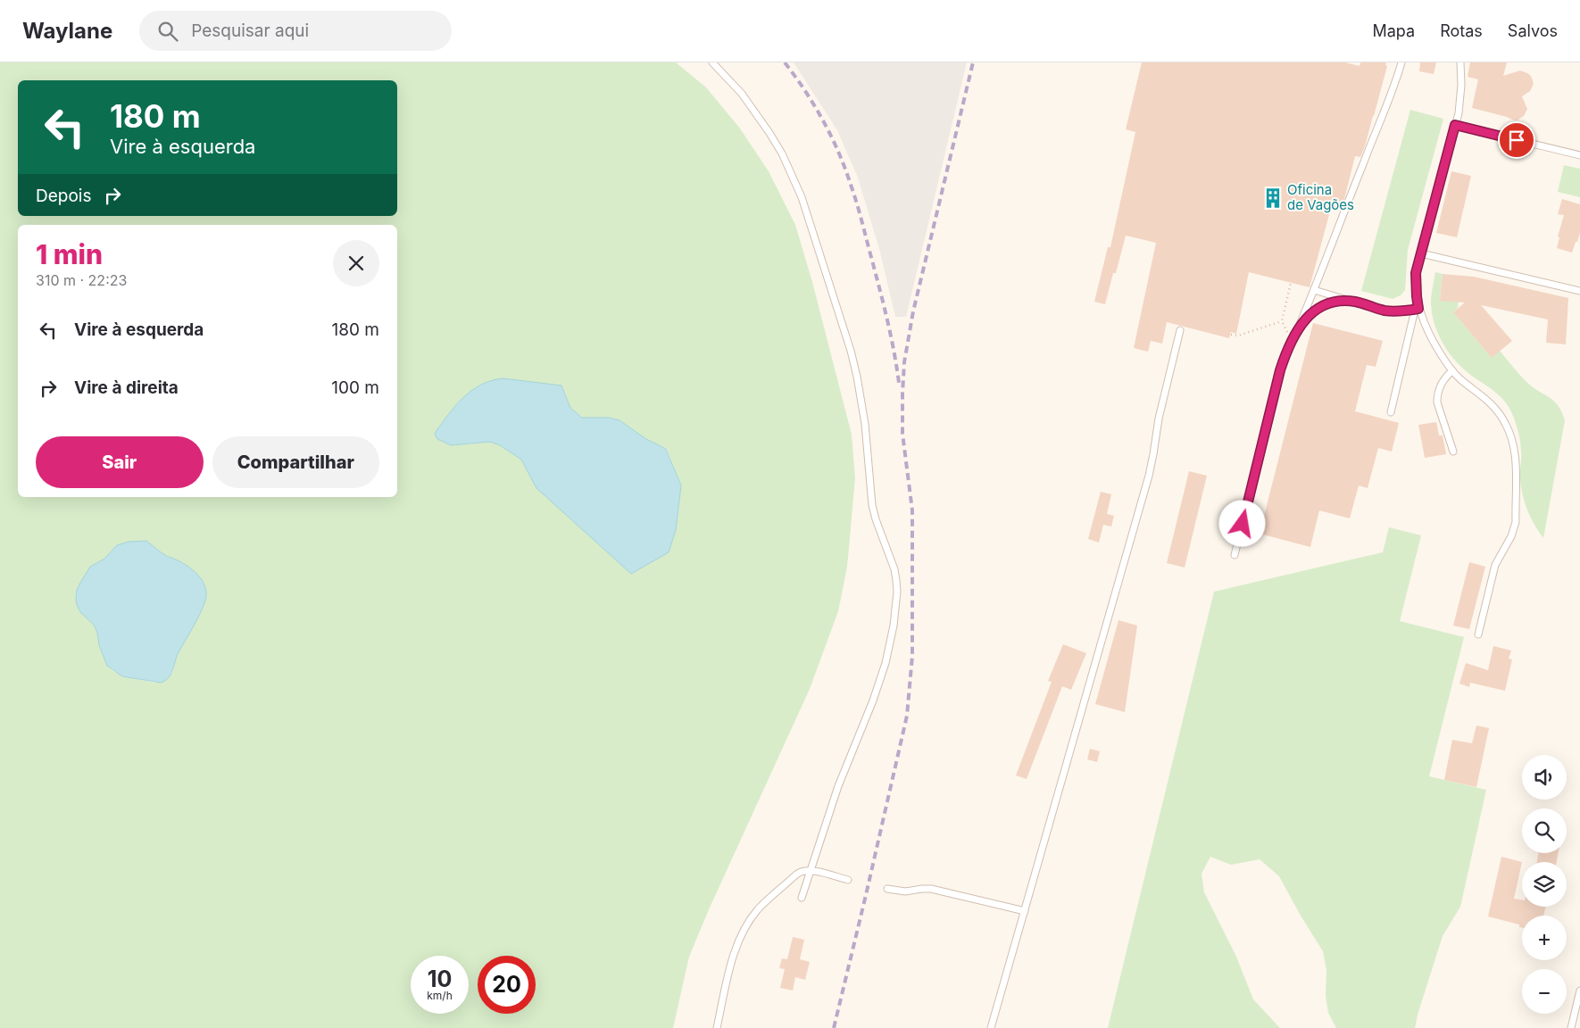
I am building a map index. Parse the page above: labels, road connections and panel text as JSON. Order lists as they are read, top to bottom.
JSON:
{
  "places": {
    "building": ["Oficina de Vagões"]
  },
  "page": {
    "header": "Waylane",
    "search": "Pesquisar aqui",
    "nav": ["Mapa", "Rotas", "Salvos"],
    "turn": ["180 m", "Vire à esquerda"],
    "then": "Depois",
    "heading": ["1 min", "310 m · 22:23"],
    "list": [
      {
        "name": "Vire à esquerda",
        "value": "180 m"
      },
      {
        "name": "Vire à direita",
        "value": "100 m"
      }
    ],
    "buttons": ["Sair", "Compartilhar"],
    "map_buttons": ["+", "−"],
    "speed": "10 km/h",
    "limit": "20"
  }
}
